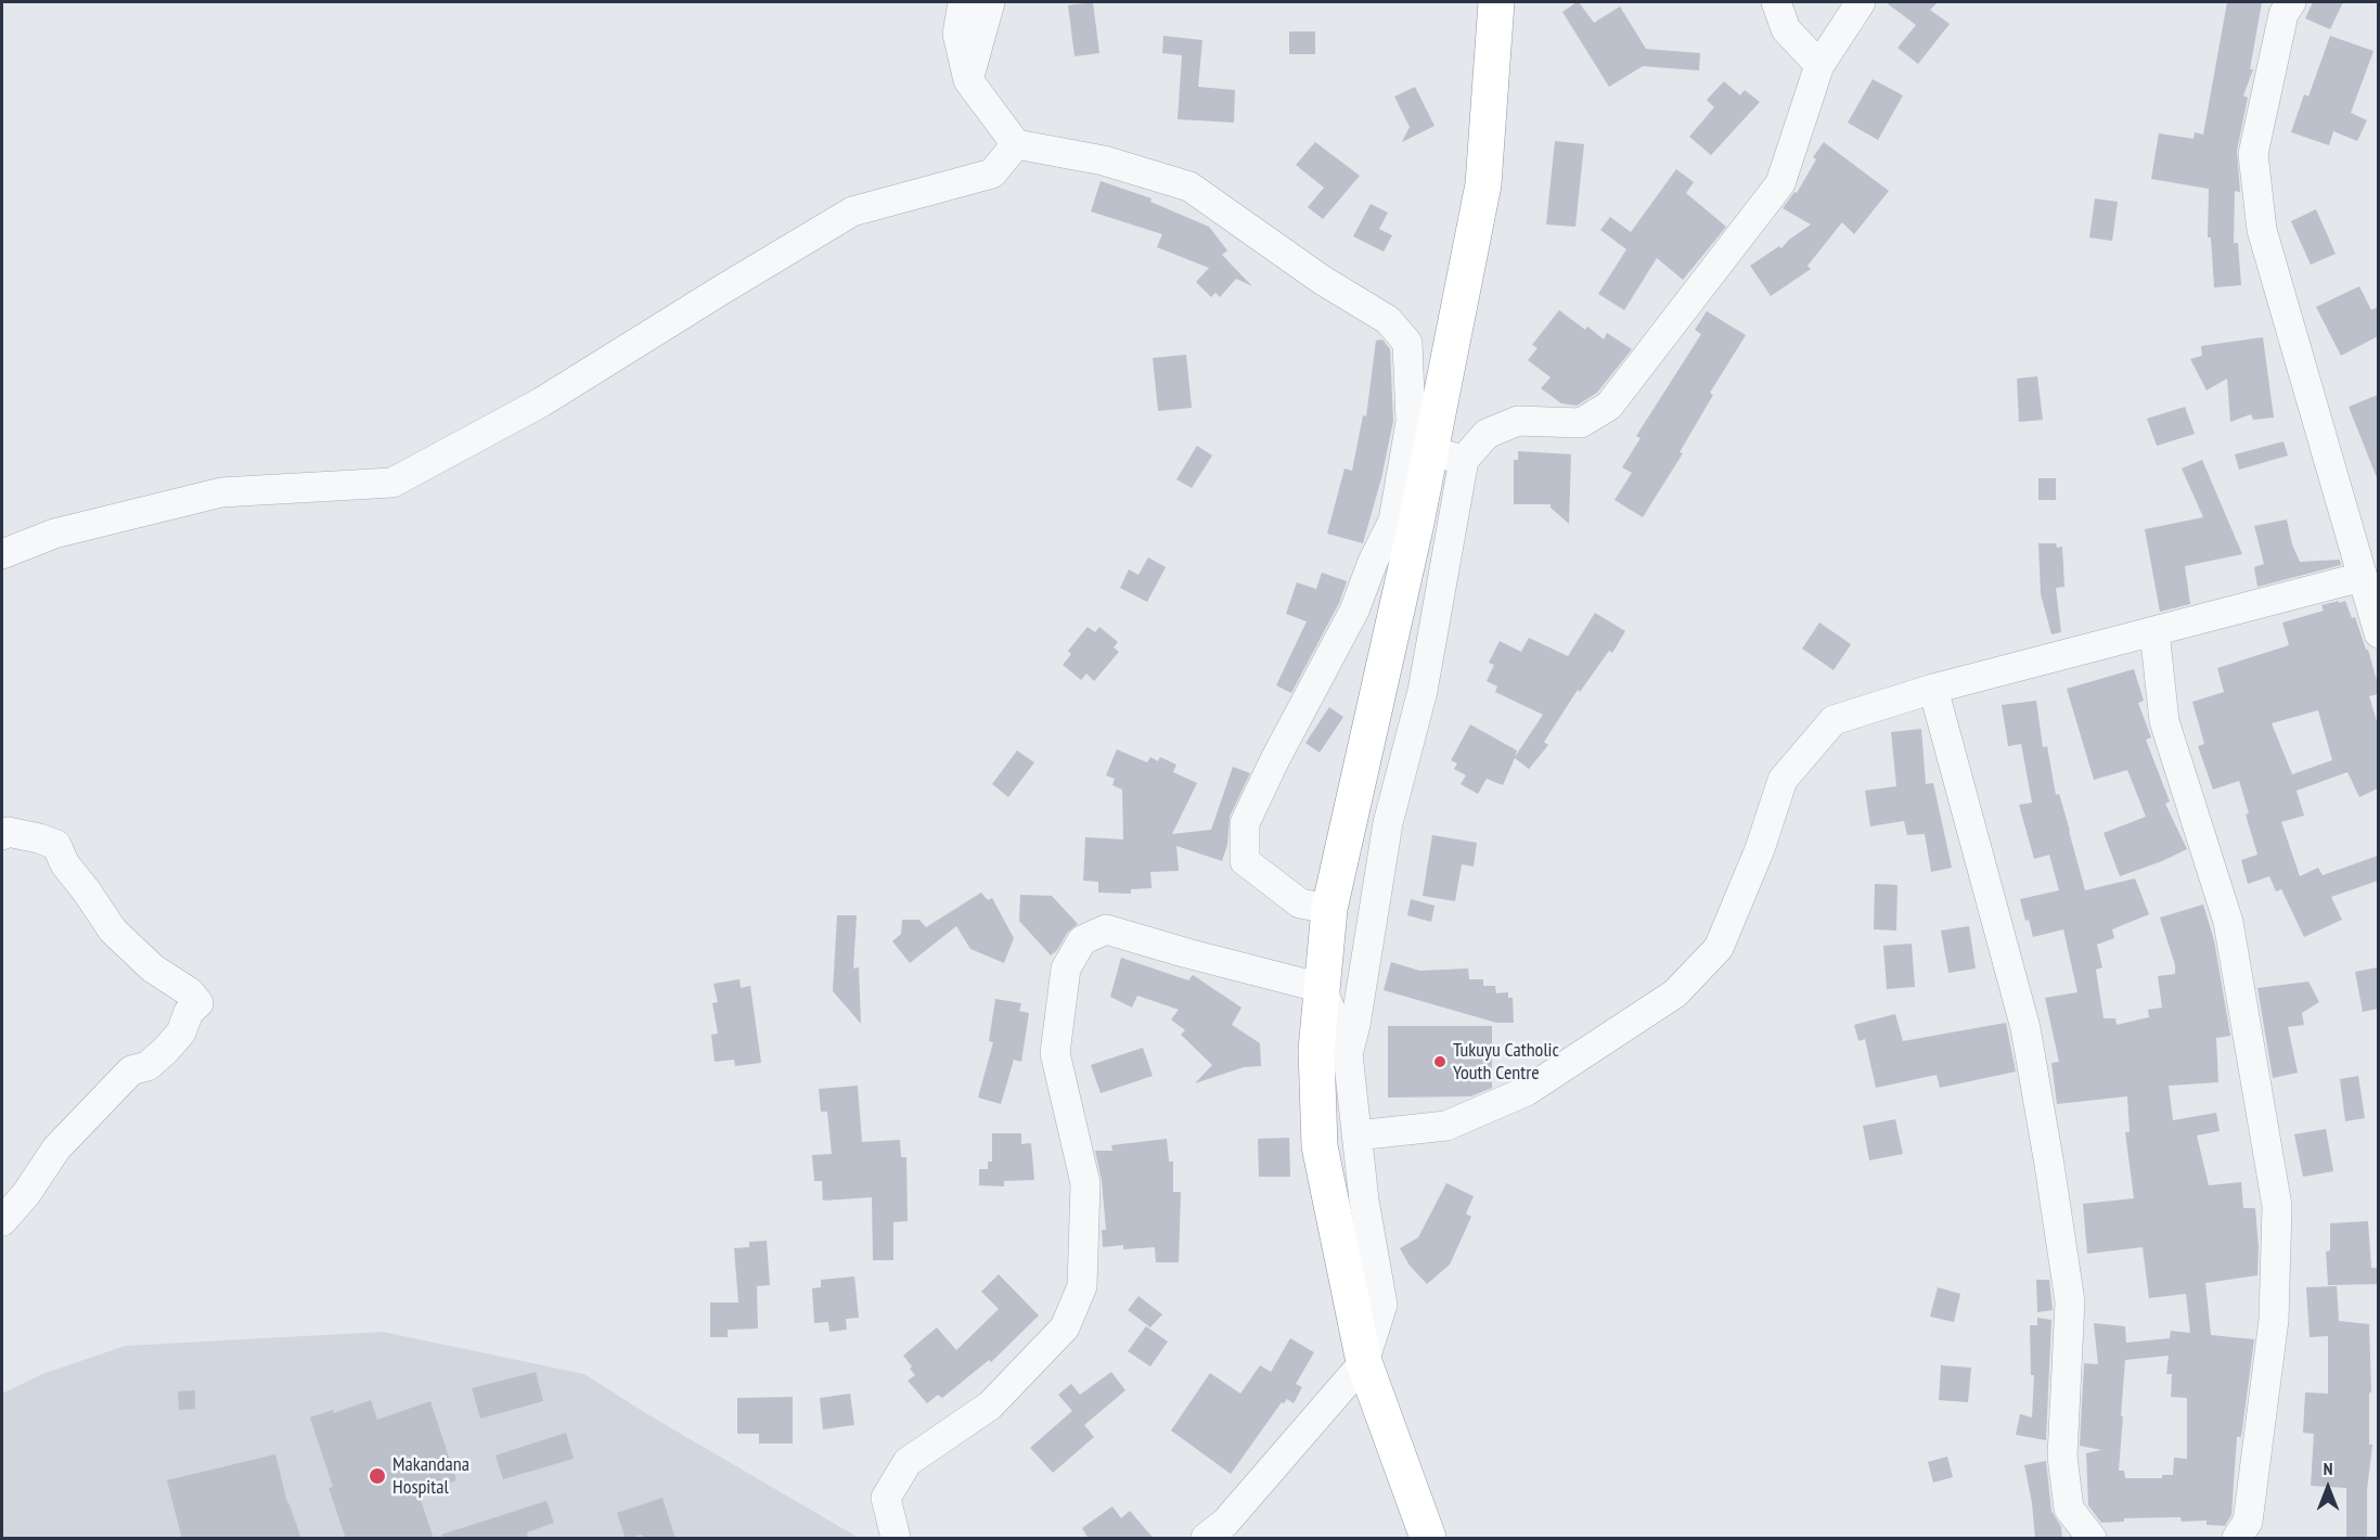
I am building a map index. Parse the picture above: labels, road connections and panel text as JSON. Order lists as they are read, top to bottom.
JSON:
{
  "places": ["Tukuyu Catholic Youth Centre", "Makandana Hospital"],
  "north": "top"
}
